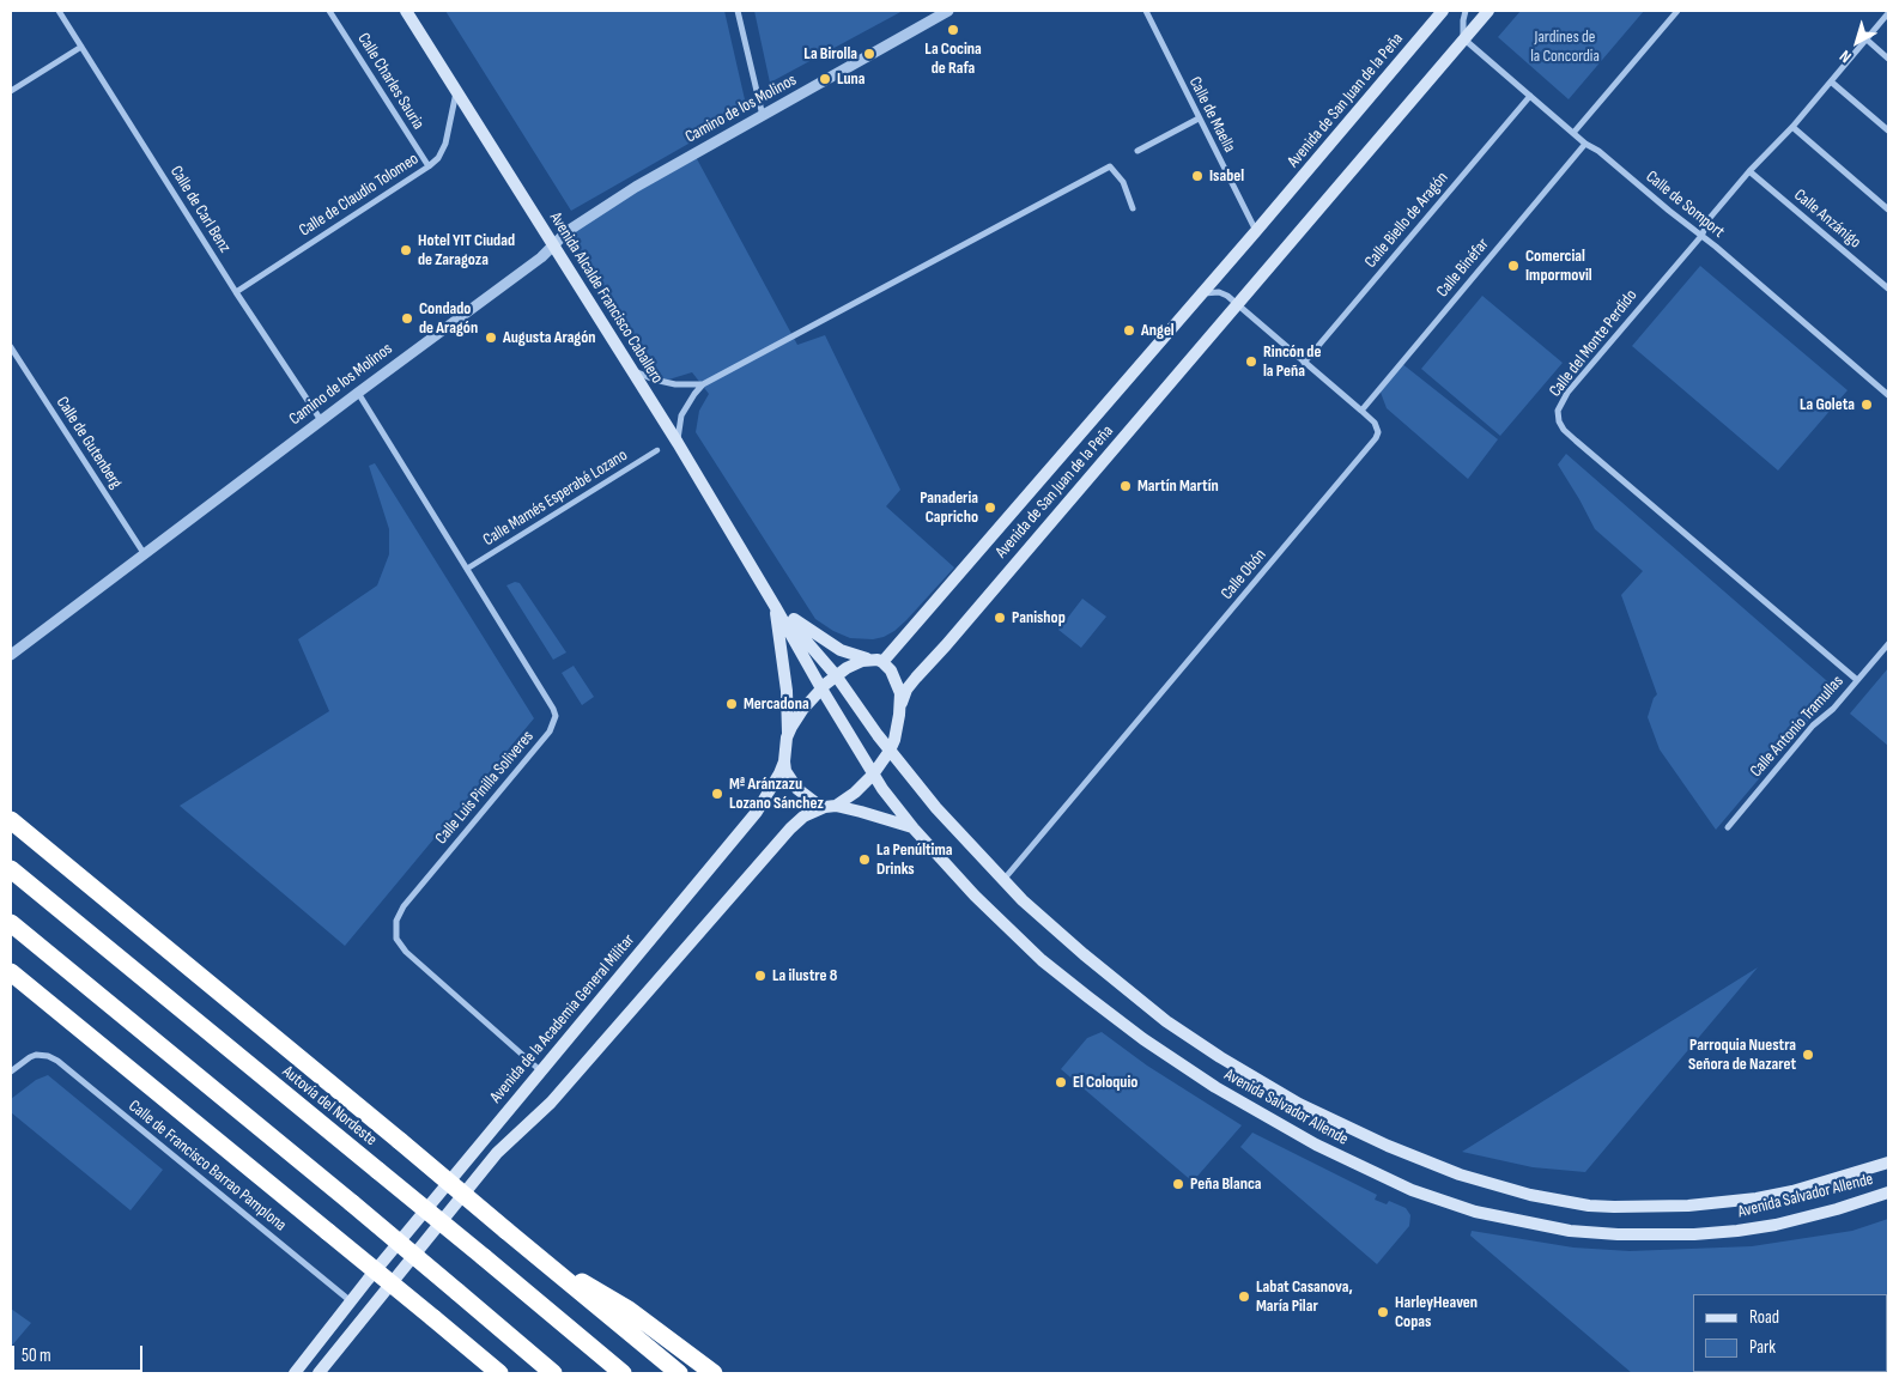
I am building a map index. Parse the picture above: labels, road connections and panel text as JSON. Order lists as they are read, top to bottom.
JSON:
{
  "streets": {
    "highway": ["Autovía del Nordeste"],
    "main road": [
      "Avenida de San Juan de la Peña",
      "Avenida Alcalde Francisco Caballero",
      "Avenida de la Academia General Militar",
      "Avenida Salvador Allende"
    ],
    "street": [
      "Calle Charles Sauria",
      "Camino de los Molinos",
      "Calle de Maella",
      "Calle de Claudio Tolomeo",
      "Calle de Somport",
      "Calle de Carl Benz",
      "Calle Anzánigo",
      "Calle Biello de Aragón",
      "Calle Binéfar",
      "Calle del Monte Perdido",
      "Calle de Gutenberg",
      "Calle Mamés Esperabé Lozano",
      "Calle Obón",
      "Calle Antonio Tramullas",
      "Calle Luis Pinilla Soliveres",
      "Calle de Francisco Barrao Pamplona"
    ]
  },
  "crossings": [
    ["Calle Charles Sauria", "Calle de Claudio Tolomeo"],
    ["Avenida de San Juan de la Peña", "Calle de Maella"],
    ["Avenida de San Juan de la Peña", "Calle de Somport"],
    ["Avenida de San Juan de la Peña", "Avenida Alcalde Francisco Caballero"],
    ["Avenida de San Juan de la Peña", "Calle Obón"],
    ["Avenida de San Juan de la Peña", "Avenida Salvador Allende"],
    ["Camino de los Molinos", "Calle de Carl Benz"],
    ["Camino de los Molinos", "Avenida Alcalde Francisco Caballero"],
    ["Camino de los Molinos", "Calle de Gutenberg"],
    ["Camino de los Molinos", "Calle Luis Pinilla Soliveres"],
    ["Calle de Claudio Tolomeo", "Calle de Carl Benz"],
    ["Calle de Claudio Tolomeo", "Avenida Alcalde Francisco Caballero"],
    ["Calle de Somport", "Calle Biello de Aragón"],
    ["Calle de Somport", "Calle Binéfar"],
    ["Calle de Somport", "Calle del Monte Perdido"],
    ["Calle Anzánigo", "Calle del Monte Perdido"],
    ["Calle Biello de Aragón", "Calle Obón"],
    ["Calle Binéfar", "Calle Obón"],
    ["Avenida Alcalde Francisco Caballero", "Avenida de la Academia General Militar"],
    ["Avenida Alcalde Francisco Caballero", "Avenida Salvador Allende"],
    ["Calle del Monte Perdido", "Calle Antonio Tramullas"],
    ["Calle Mamés Esperabé Lozano", "Calle Luis Pinilla Soliveres"],
    ["Calle Obón", "Avenida Salvador Allende"],
    ["Calle Luis Pinilla Soliveres", "Avenida de la Academia General Militar"],
    ["Avenida de la Academia General Militar", "Avenida Salvador Allende"],
    ["Avenida de la Academia General Militar", "Calle de Francisco Barrao Pamplona"]
  ],
  "parks": ["Jardines de la Concordia"],
  "places": [
    "La Cocina de Rafa",
    "La Birolla",
    "Luna",
    "Isabel",
    "Hotel YIT Ciudad de Zaragoza",
    "Comercial Impormovil",
    "Condado de Aragón",
    "Angel",
    "Augusta Aragón",
    "Rincón de la Peña",
    "La Goleta",
    "Martín Martín",
    "Panaderia Capricho",
    "Panishop",
    "Mercadona",
    "Mª Aránzazu Lozano Sánchez",
    "La Penúltima Drinks",
    "La ilustre 8",
    "Parroquia Nuestra Señora de Nazaret",
    "El Coloquio",
    "Peña Blanca",
    "Labat Casanova, María Pilar",
    "HarleyHeaven Copas"
  ],
  "legend": ["Road", "Park"],
  "scale_bar": "50 m",
  "north": "bottom left"
}
